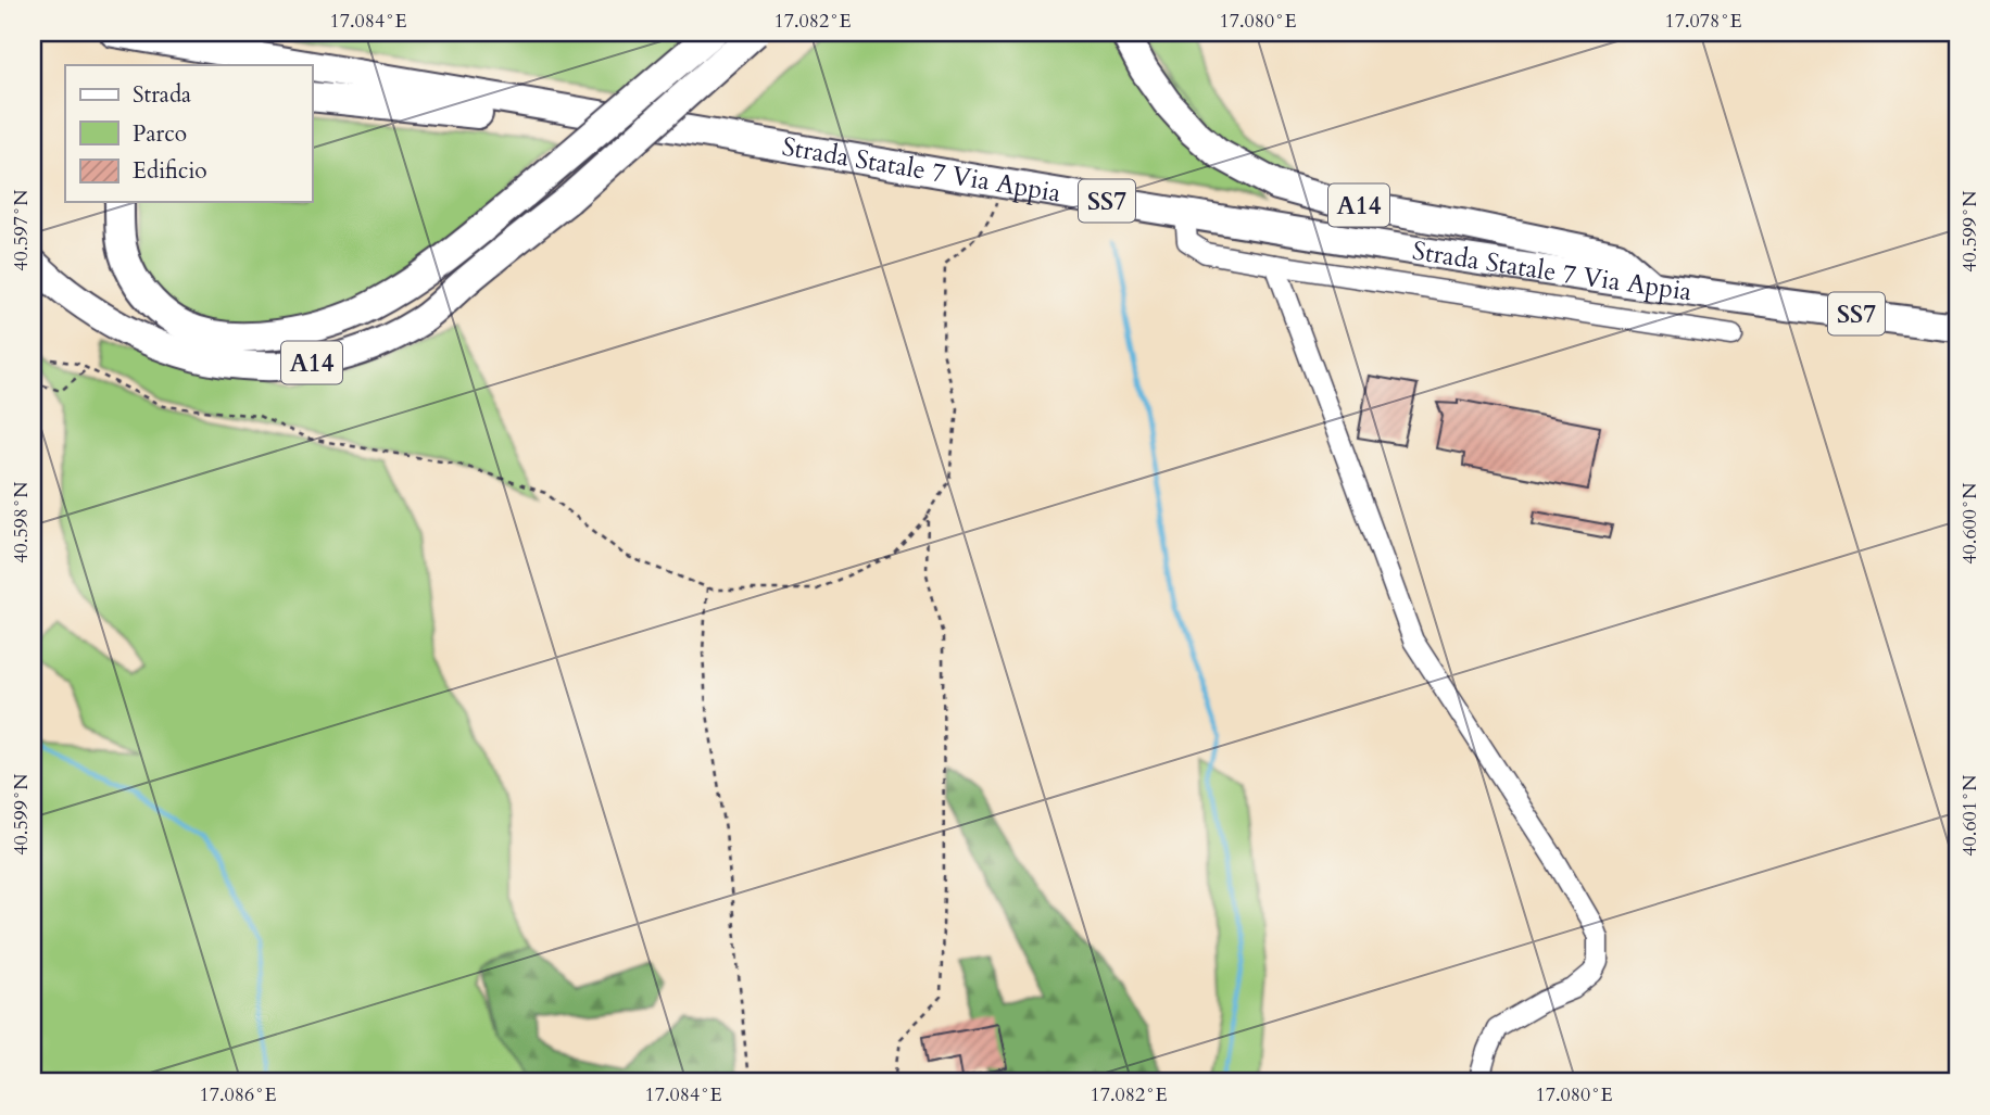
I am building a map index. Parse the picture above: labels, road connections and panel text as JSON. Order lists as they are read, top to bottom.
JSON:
{
  "streets": {
    "highway": ["Strada Statale 7 Via Appia", "SS7", "A14"]
  },
  "crossings": [
    ["Strada Statale 7 Via Appia", "A14"]
  ],
  "legend": ["Strada", "Parco", "Edificio"],
  "coordinates": [
    "17.084°E",
    "17.082°E",
    "17.080°E",
    "17.078°E",
    "40.597°N",
    "40.599°N",
    "40.598°N",
    "40.600°N",
    "40.601°N",
    "17.086°E"
  ]
}
